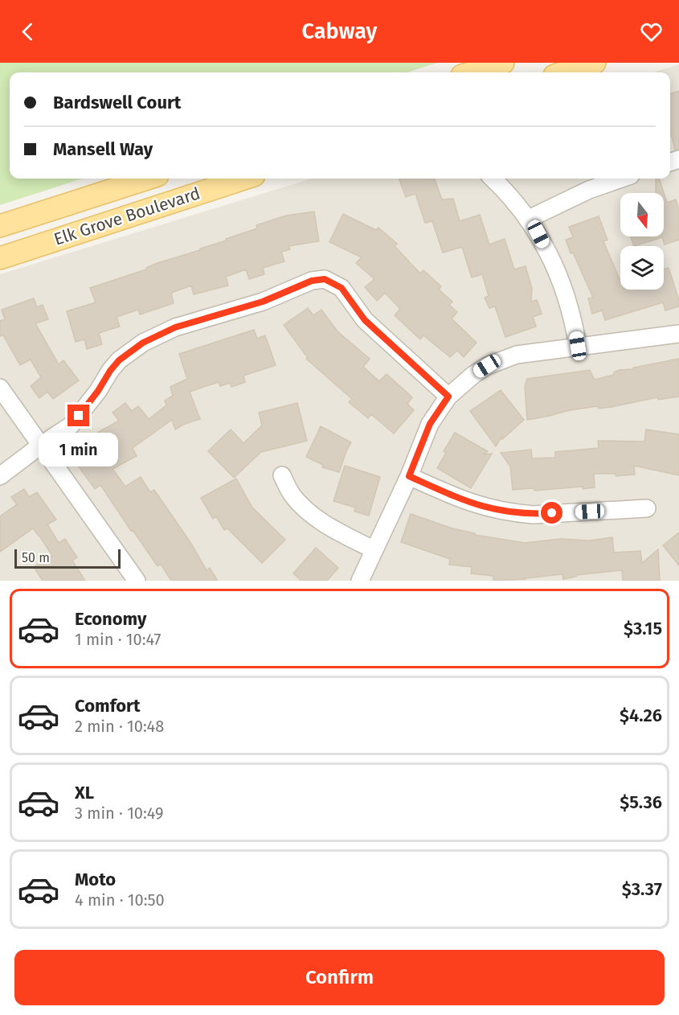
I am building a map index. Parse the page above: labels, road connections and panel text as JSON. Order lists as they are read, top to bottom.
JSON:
{
  "streets": {
    "main road": ["Elk Grove Boulevard"]
  },
  "scale_bar": "50 m",
  "north": "bottom",
  "page": {
    "header": "Cabway",
    "banner": ["Bardswell Court", "Mansell Way"],
    "bubble": "1 min",
    "scale": "50 m",
    "list": [
      {
        "name": "Economy",
        "note": "1 min · 10:47",
        "value": "$3.15"
      },
      {
        "name": "Comfort",
        "note": "2 min · 10:48",
        "value": "$4.26"
      },
      {
        "name": "XL",
        "note": "3 min · 10:49",
        "value": "$5.36"
      },
      {
        "name": "Moto",
        "note": "4 min · 10:50",
        "value": "$3.37"
      }
    ],
    "buttons": "Confirm"
  }
}
